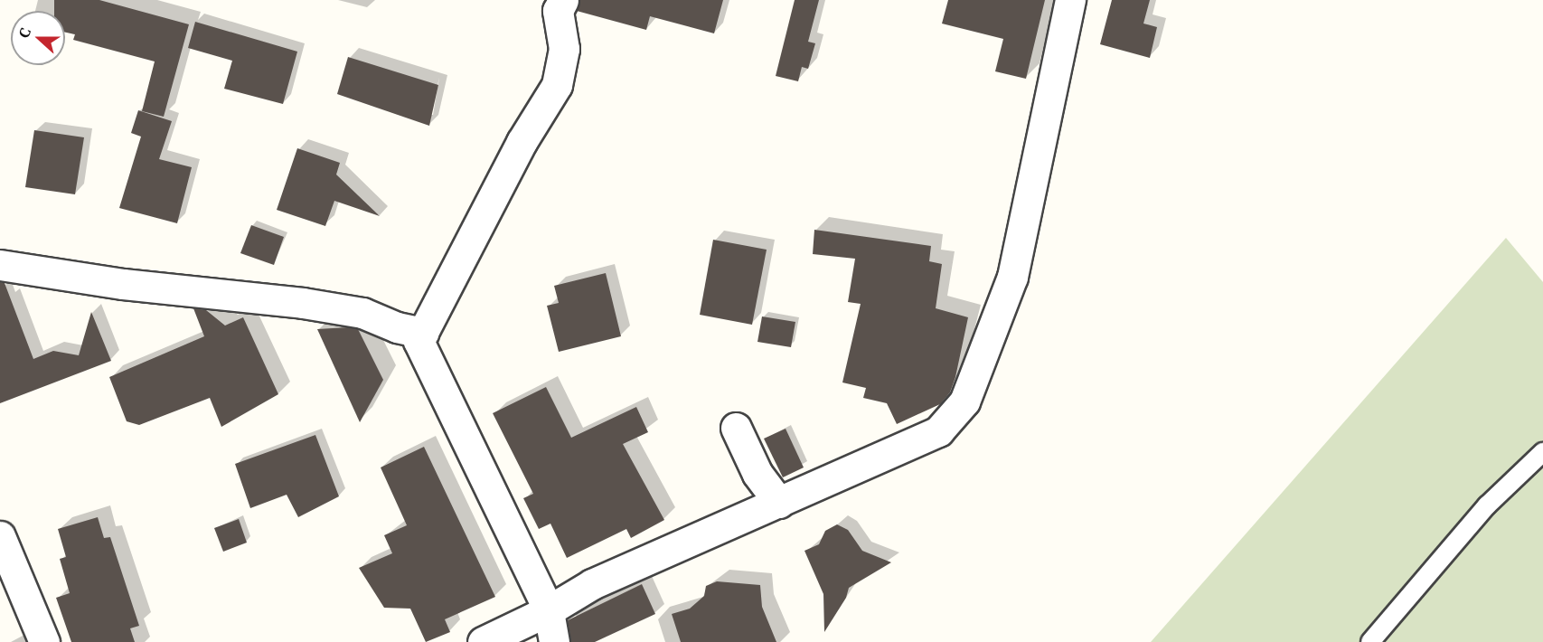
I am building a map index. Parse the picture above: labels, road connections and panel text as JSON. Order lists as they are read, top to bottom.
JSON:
{
  "north": "left"
}
